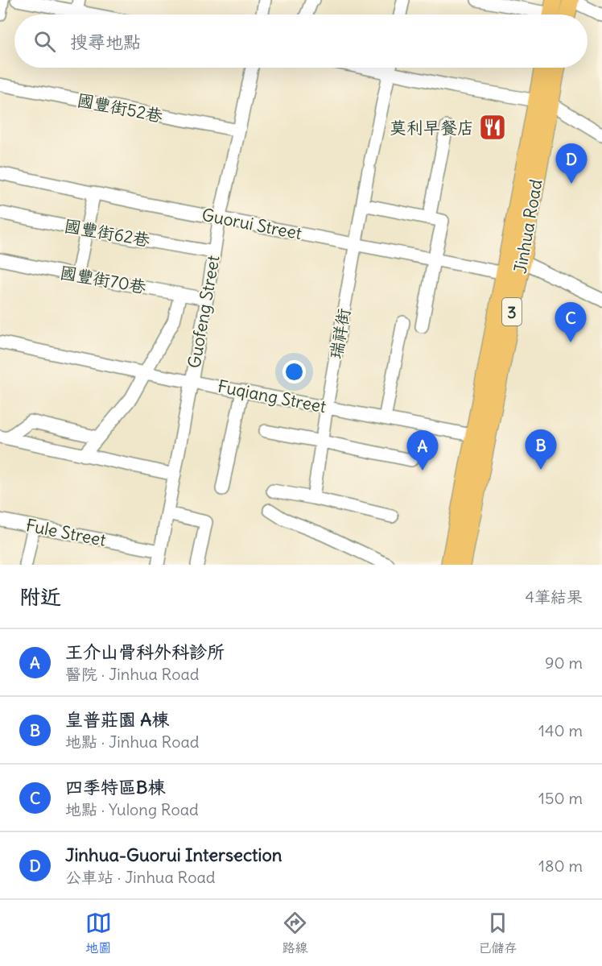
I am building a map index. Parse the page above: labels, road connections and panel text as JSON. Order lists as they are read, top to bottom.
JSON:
{
  "streets": {
    "main road": ["Jinhua Road", "3"],
    "street": [
      "國豐街52巷",
      "Guorui Street",
      "國豐街62巷",
      "國豐街70巷",
      "Guofeng Street",
      "瑞祥街",
      "Fuqiang Street",
      "Fule Street"
    ]
  },
  "crossings": [
    ["國豐街52巷", "Guofeng Street"],
    ["Guorui Street", "Jinhua Road"],
    ["Guorui Street", "Guofeng Street"],
    ["Guorui Street", "瑞祥街"],
    ["Jinhua Road", "Fuqiang Street"],
    ["國豐街62巷", "Guofeng Street"],
    ["國豐街70巷", "Guofeng Street"],
    ["Guofeng Street", "Fuqiang Street"],
    ["Guofeng Street", "Fule Street"],
    ["瑞祥街", "Fuqiang Street"]
  ],
  "places": {
    "restaurant": ["莫利早餐店"]
  },
  "page": {
    "search": "搜尋地點",
    "pins": [
      "D",
      "C",
      "B",
      "A"
    ],
    "heading": ["附近", "4筆結果"],
    "list": [
      {
        "mark": "A",
        "name": "王介山骨科外科診所",
        "note": "醫院 · Jinhua Road",
        "value": "90 m"
      },
      {
        "mark": "B",
        "name": "皇普莊園 A棟",
        "note": "地點 · Jinhua Road",
        "value": "140 m"
      },
      {
        "mark": "C",
        "name": "四季特區B棟",
        "note": "地點 · Yulong Road",
        "value": "150 m"
      },
      {
        "mark": "D",
        "name": "Jinhua-Guorui Intersection",
        "note": "公車站 · Jinhua Road",
        "value": "180 m"
      }
    ],
    "nav": ["地圖", "路線", "已儲存"]
  }
}
